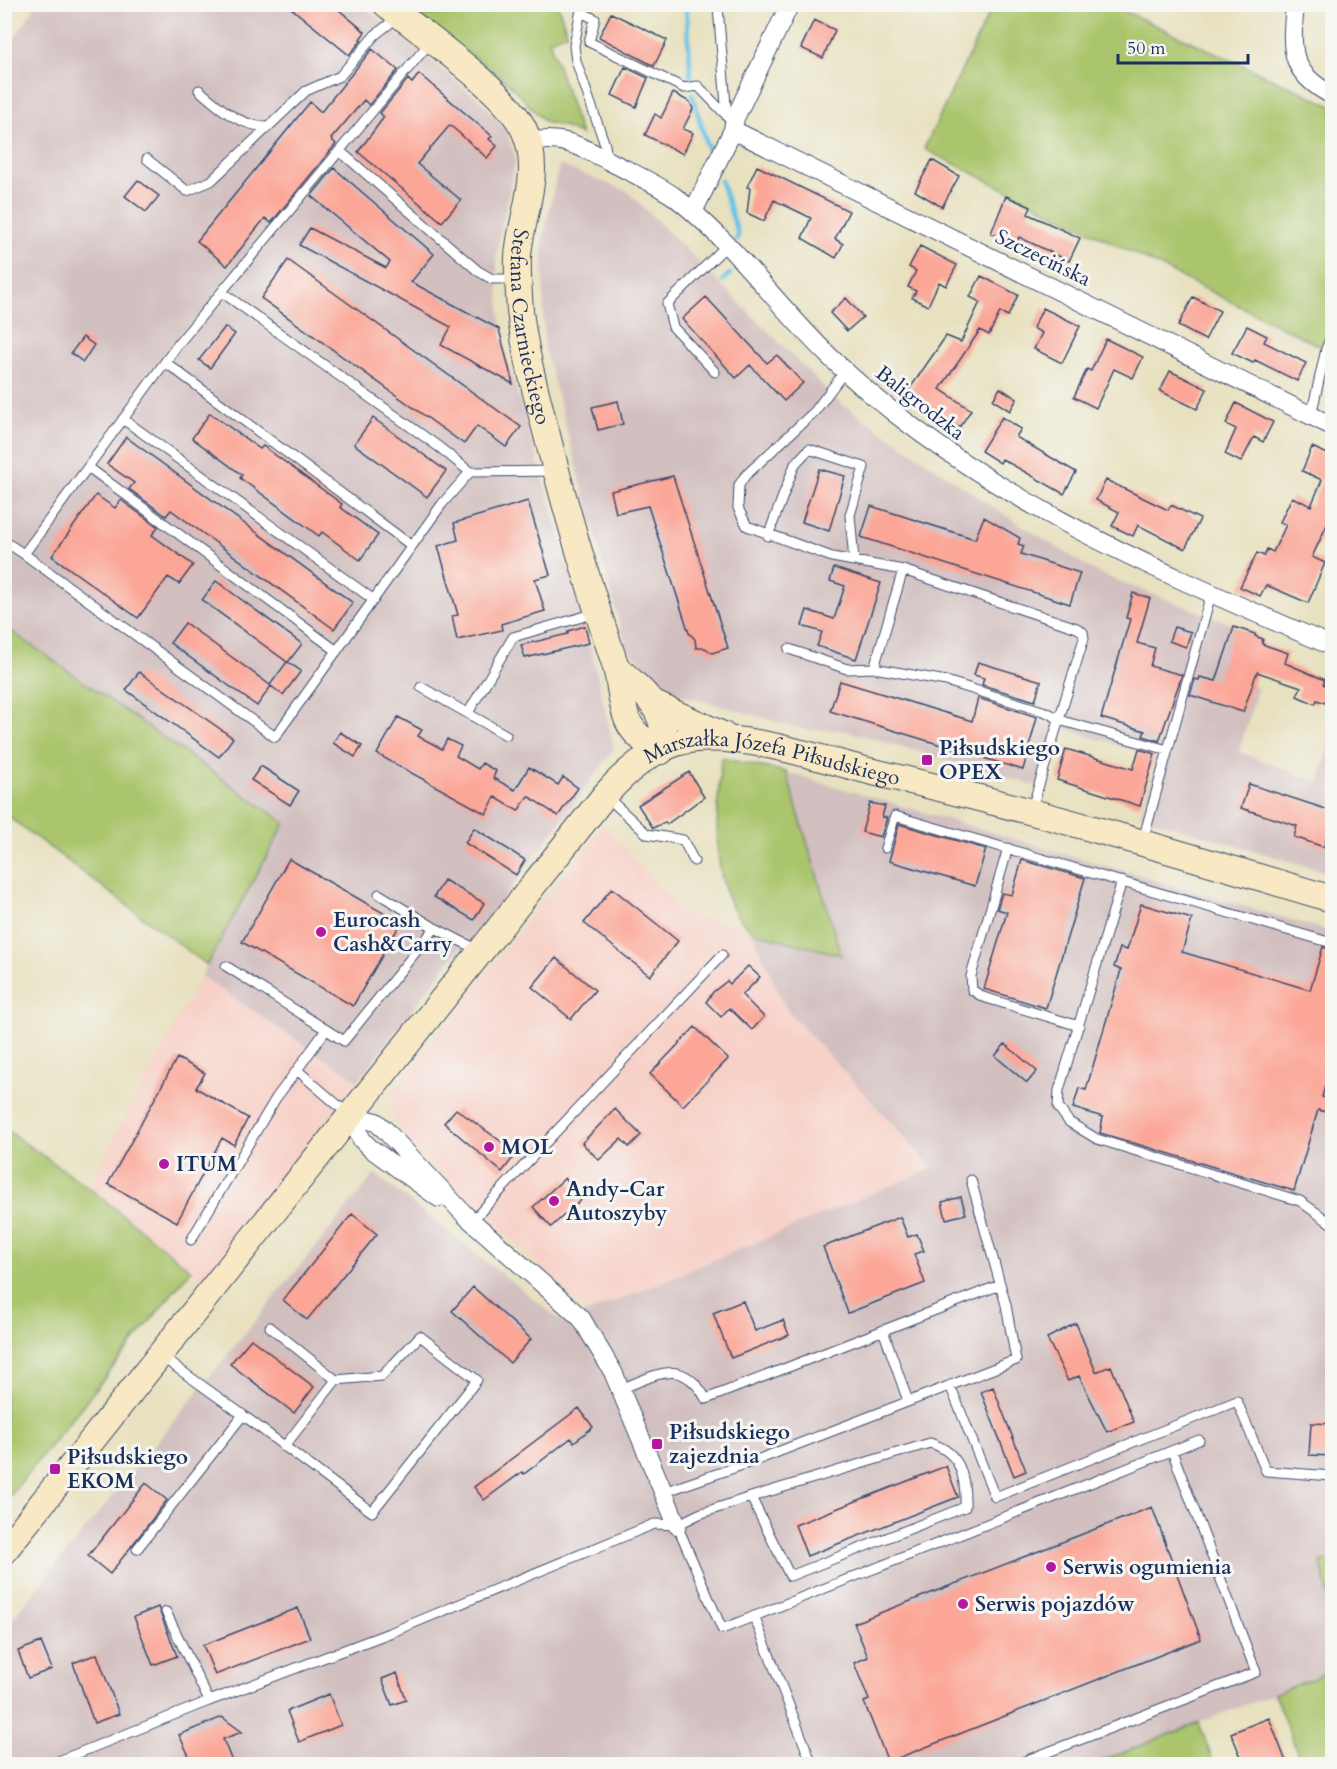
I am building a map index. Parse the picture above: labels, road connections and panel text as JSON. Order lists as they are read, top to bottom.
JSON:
{
  "streets": {
    "main road": ["Stefana Czarnieckiego", "Marszałka Józefa Piłsudskiego"],
    "street": ["Szczecińska", "Baligrodzka"]
  },
  "crossings": [
    ["Stefana Czarnieckiego", "Baligrodzka"],
    ["Stefana Czarnieckiego", "Marszałka Józefa Piłsudskiego"]
  ],
  "places": {
    "transit": ["Piłsudskiego OPEX", "Piłsudskiego zajezdnia", "Piłsudskiego EKOM"],
    "other": [
      "Eurocash Cash&Carry",
      "MOL",
      "ITUM",
      "Andy-Car Autoszyby",
      "Serwis ogumienia",
      "Serwis pojazdów"
    ]
  },
  "scale_bar": "50 m"
}
